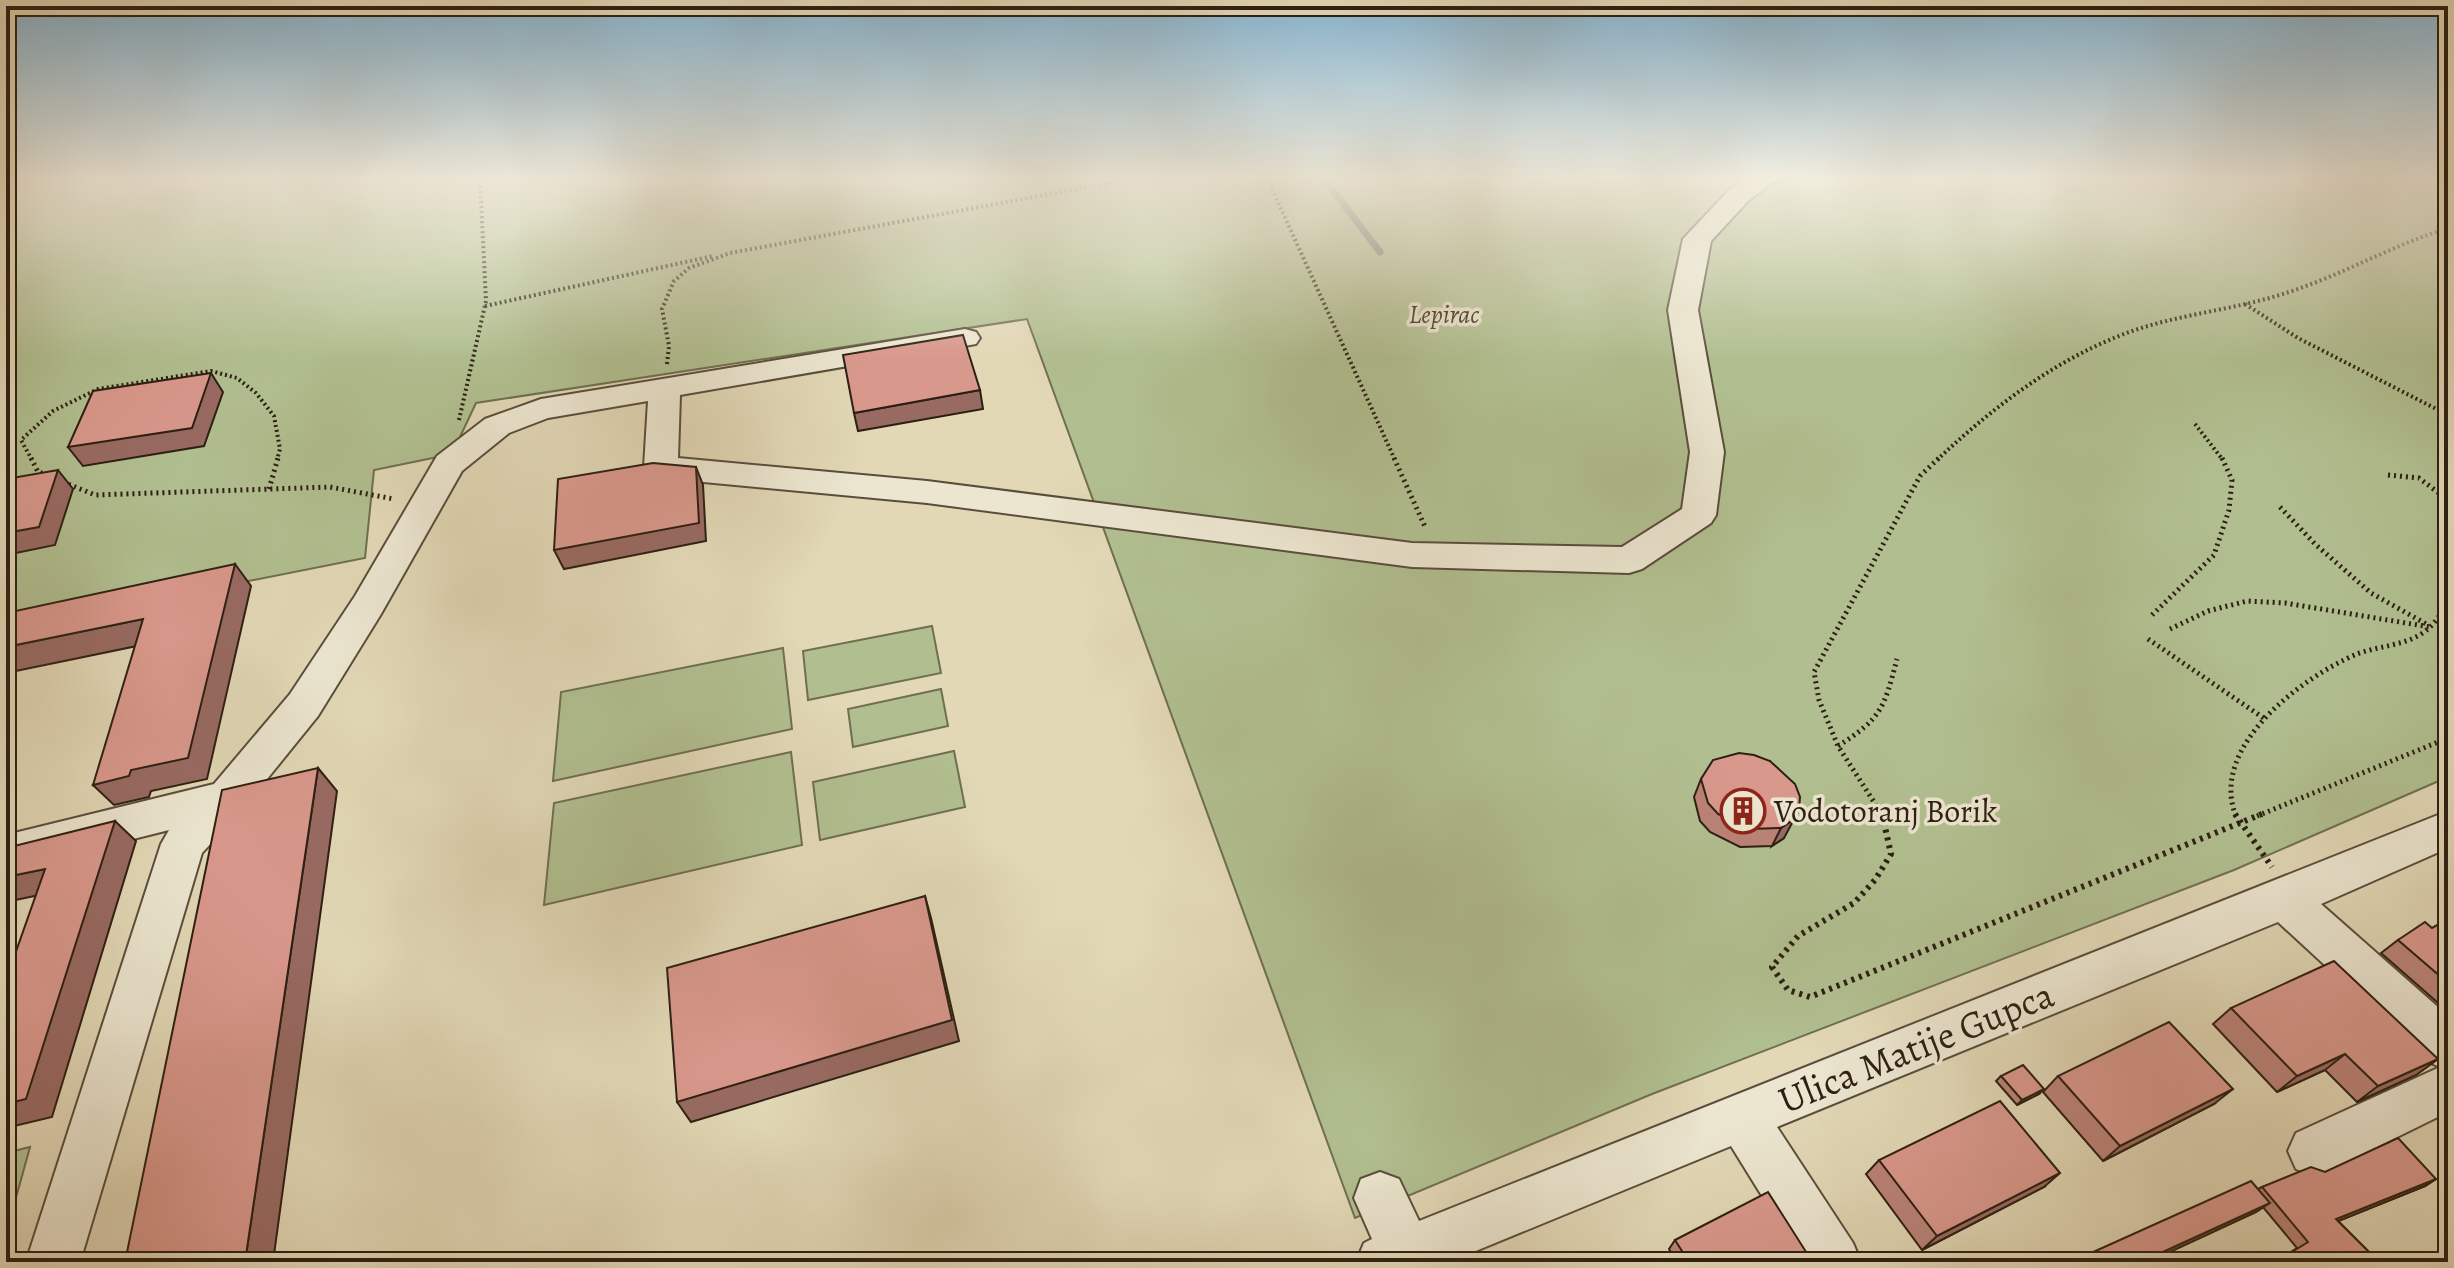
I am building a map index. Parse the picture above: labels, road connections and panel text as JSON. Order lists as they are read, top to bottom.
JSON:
{
  "streets": {
    "street": ["Ulica Matije Gupca"]
  },
  "parks": ["Lepirac"],
  "places": {
    "building": ["Vodotoranj Borik"]
  }
}
